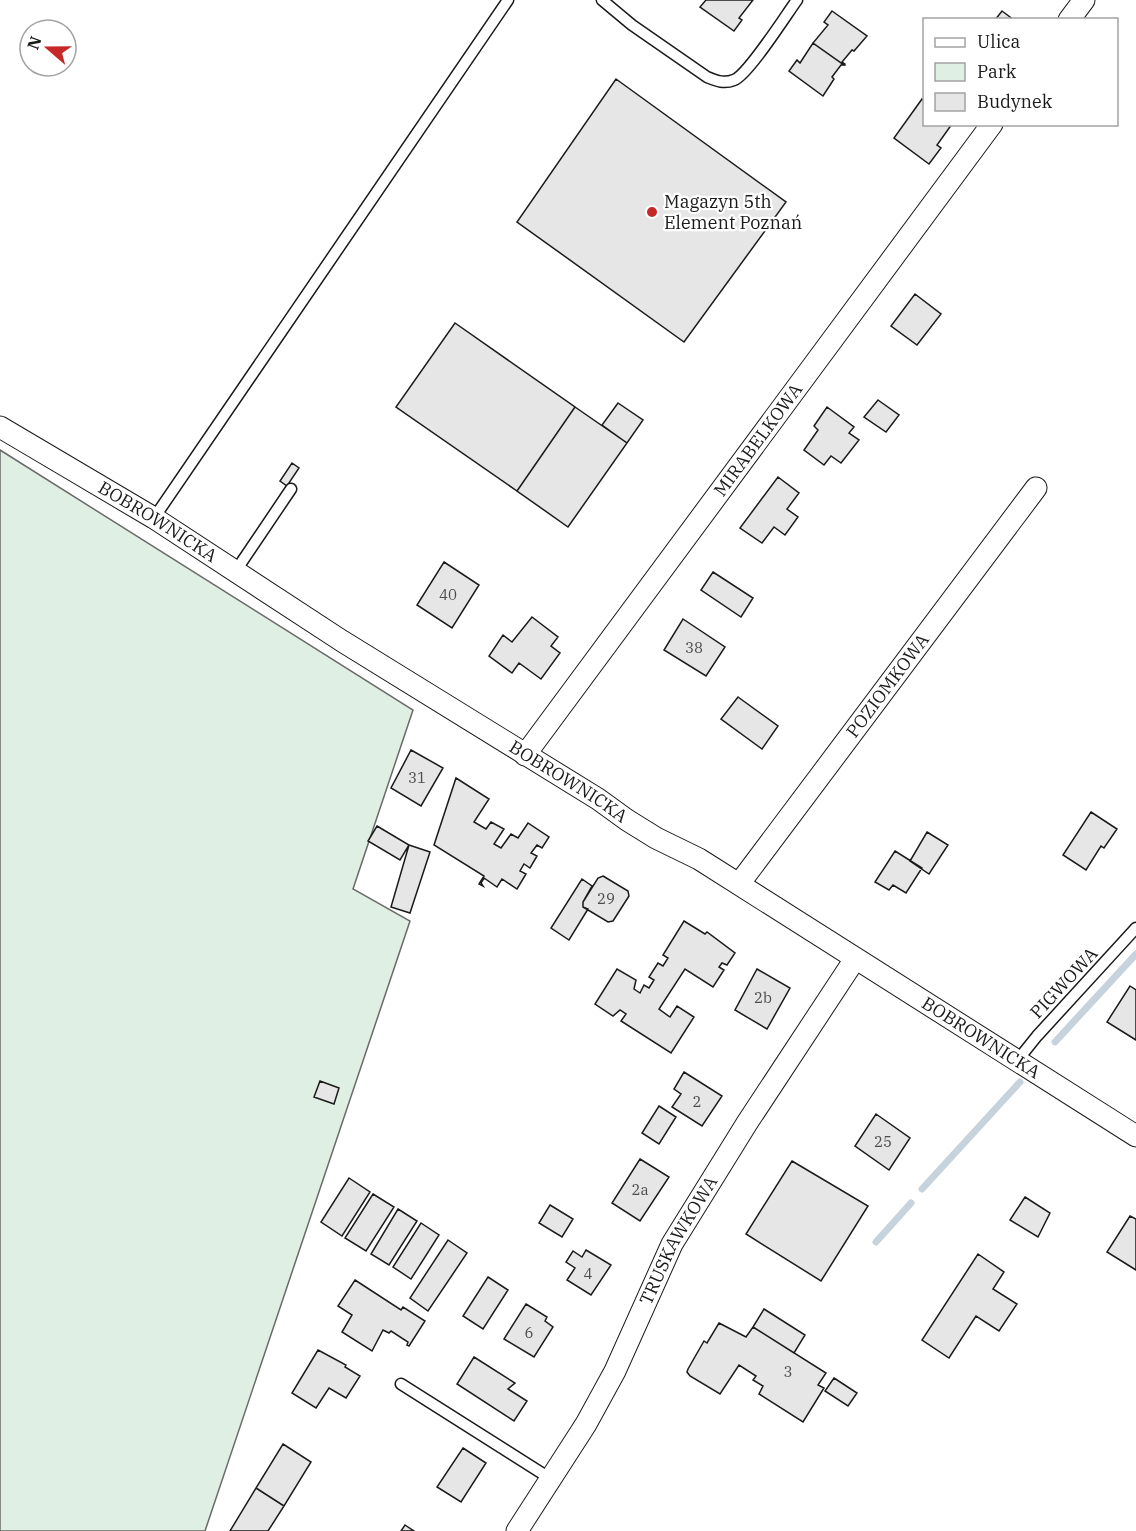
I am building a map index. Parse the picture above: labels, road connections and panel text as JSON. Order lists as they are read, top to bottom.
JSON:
{
  "streets": {
    "street": [
      "MIRABELKOWA",
      "BOBROWNICKA",
      "POZIOMKOWA",
      "TRUSKAWKOWA"
    ],
    "lane": ["PIGWOWA"]
  },
  "crossings": [
    ["MIRABELKOWA", "BOBROWNICKA"],
    ["BOBROWNICKA", "POZIOMKOWA"],
    ["BOBROWNICKA", "PIGWOWA"],
    ["BOBROWNICKA", "TRUSKAWKOWA"]
  ],
  "places": ["Magazyn 5th Element Poznań"],
  "house_numbers": [
    "40",
    "38",
    "31",
    "29",
    "2b",
    "2",
    "25",
    "2a",
    "4",
    "6",
    "3"
  ],
  "legend": ["Ulica", "Park", "Budynek"],
  "north": "left"
}
